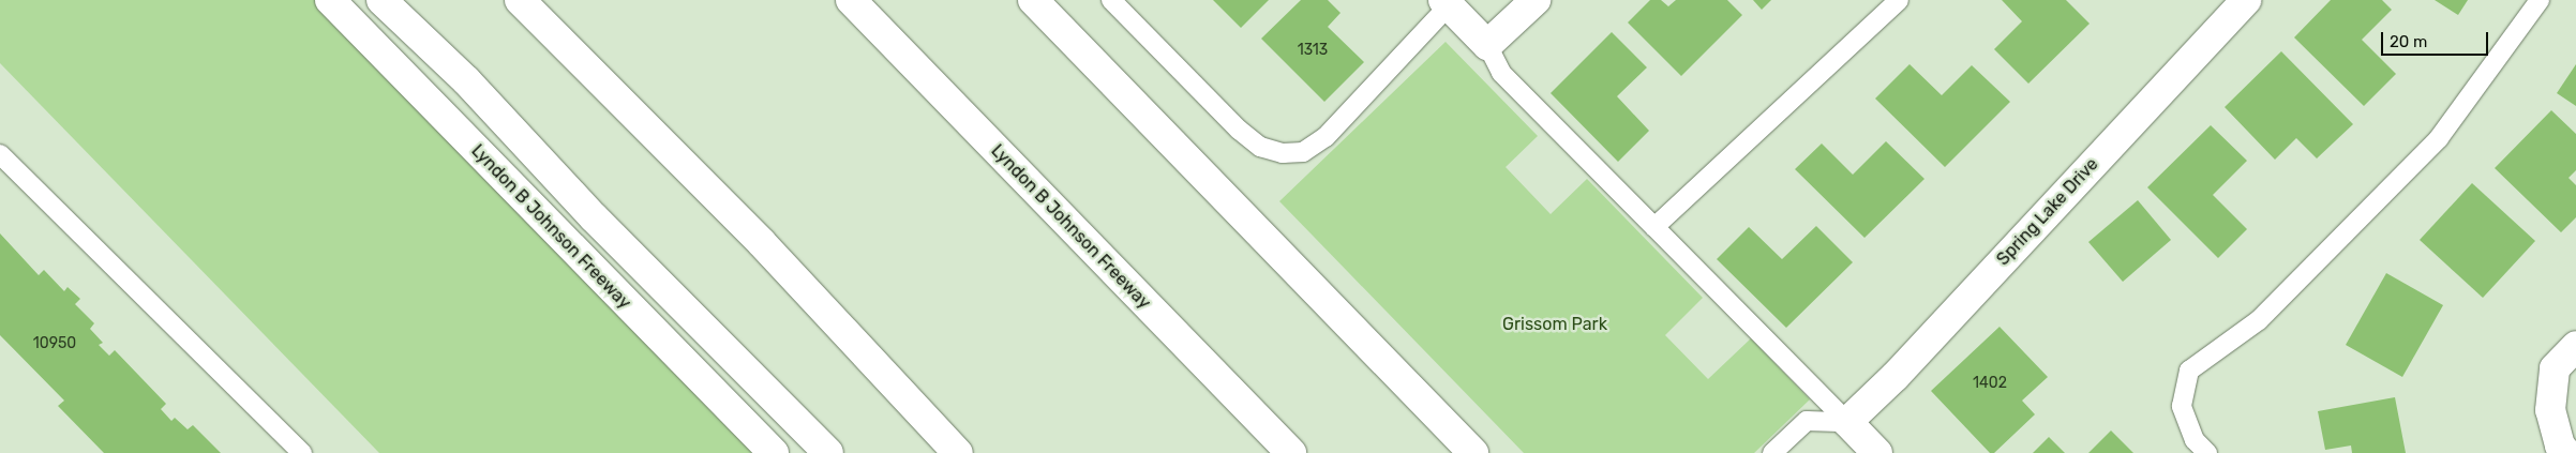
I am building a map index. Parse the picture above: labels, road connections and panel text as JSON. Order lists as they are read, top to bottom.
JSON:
{
  "streets": {
    "main road": ["Spring Lake Drive", "Lyndon B Johnson Freeway"]
  },
  "parks": ["Grissom Park"],
  "house_numbers": ["1313", "10950", "1402"],
  "scale_bar": "20 m"
}
